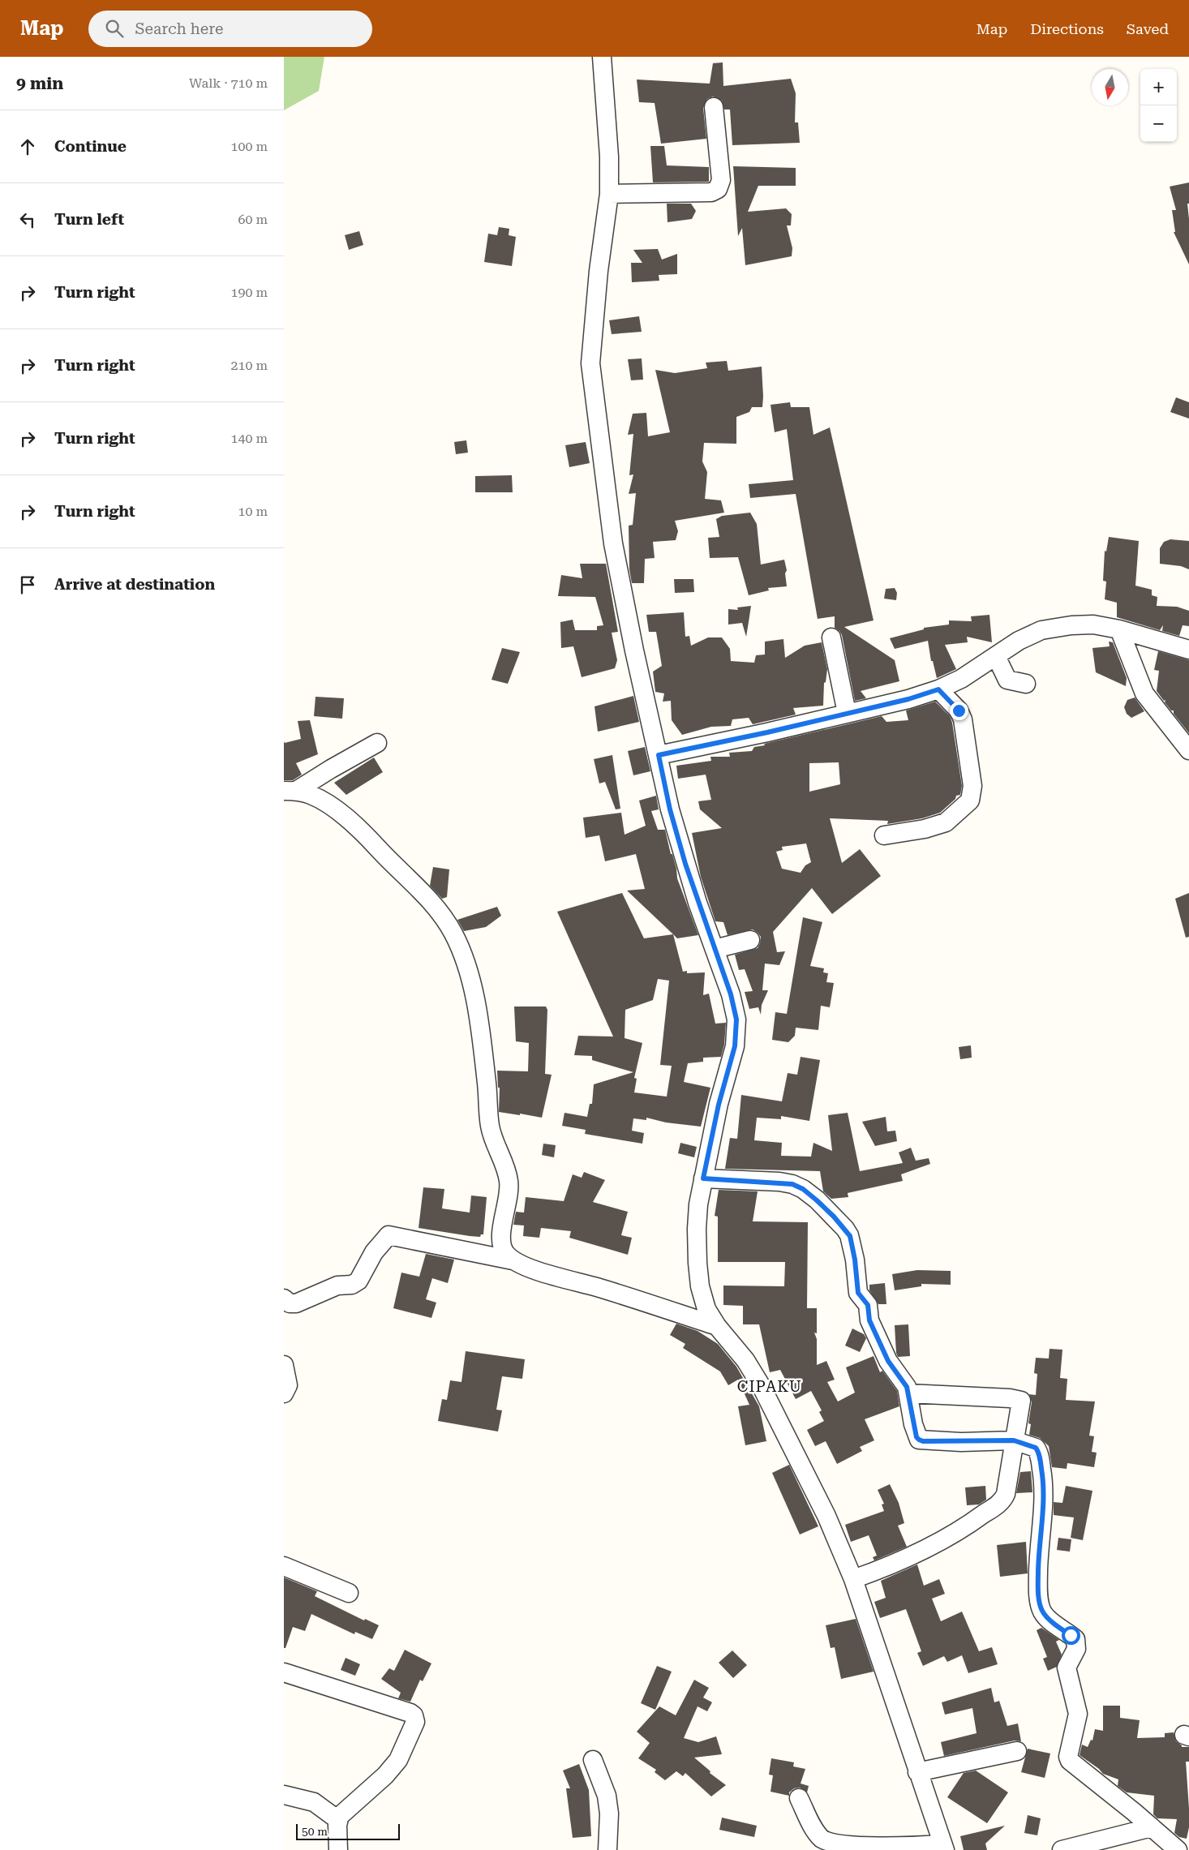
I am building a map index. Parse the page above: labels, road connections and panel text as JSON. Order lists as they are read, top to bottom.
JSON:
{
  "districts": ["CIPAKU"],
  "scale_bar": "50 m",
  "north": "bottom",
  "page": {
    "header": "Map",
    "search": "Search here",
    "nav": ["Map", "Directions", "Saved"],
    "heading": ["9 min", "Walk · 710 m"],
    "map_buttons": ["+", "−"],
    "list": [
      ["Continue", "100 m"],
      ["Turn left", "60 m"],
      ["Turn right", "190 m"],
      ["Turn right", "210 m"],
      ["Turn right", "140 m"],
      ["Turn right", "10 m"],
      "Arrive at destination"
    ],
    "scale": "50 m"
  }
}
